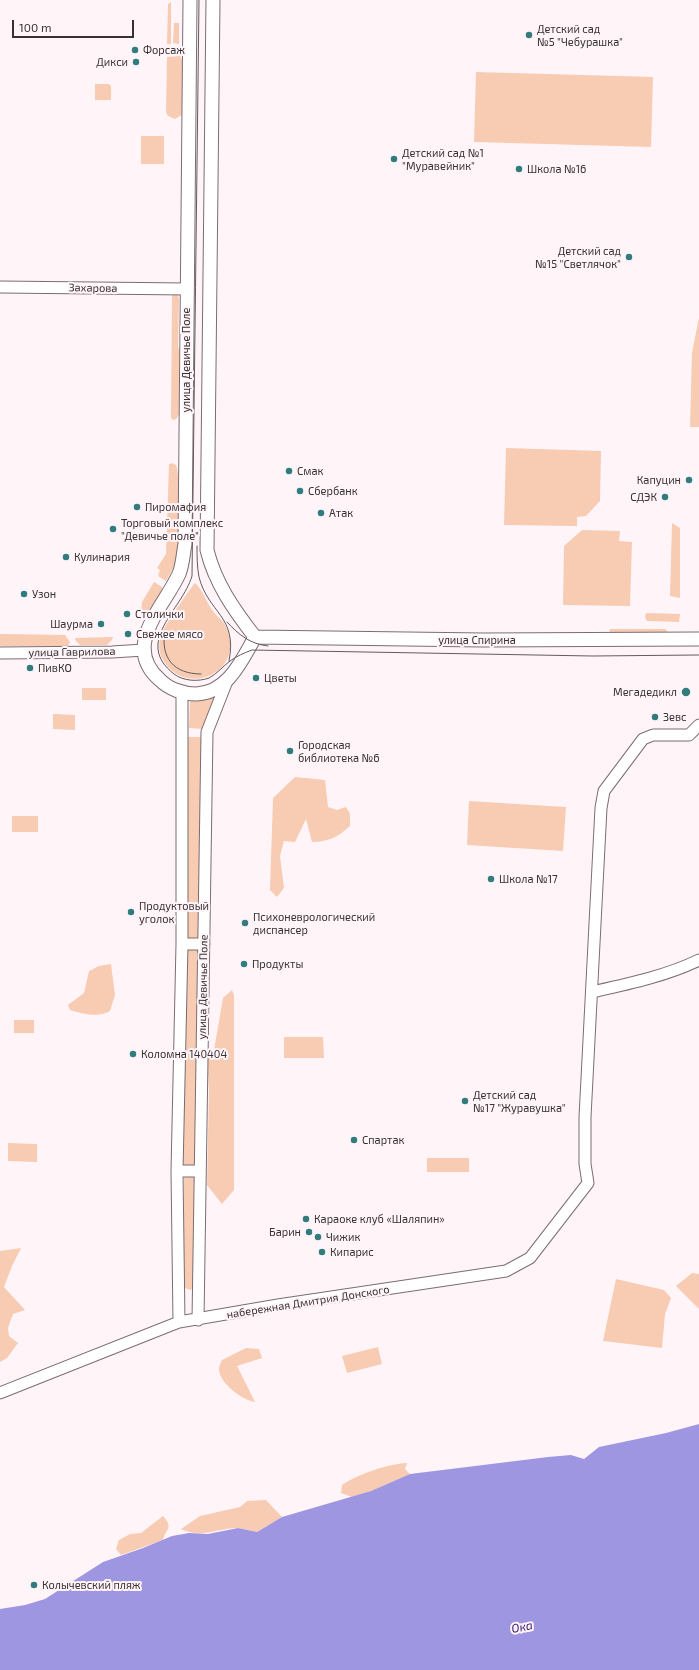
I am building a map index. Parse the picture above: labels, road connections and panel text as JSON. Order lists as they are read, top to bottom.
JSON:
{
  "streets": {
    "main road": ["улица Девичье Поле", "улица Спирина"],
    "street": ["Захарова", "улица Гаврилова", "набережная Дмитрия Донского"]
  },
  "crossings": [
    ["Захарова", "улица Девичье Поле"],
    ["улица Девичье Поле", "улица Спирина"],
    ["улица Девичье Поле", "улица Гаврилова"],
    ["улица Девичье Поле", "набережная Дмитрия Донского"]
  ],
  "water": ["Ока"],
  "places": [
    "Детский сад №5 \"Чебурашка\"",
    "Форсаж",
    "Дикси",
    "Детский сад №1 \"Муравейник\"",
    "Школа №16",
    "Детский сад №15 \"Светлячок\"",
    "Смак",
    "Капуцин",
    "Сбербанк",
    "СДЭК",
    "Пиромафия",
    "Атак",
    "Торговый комплекс \"Девичье поле\"",
    "Кулинария",
    "Узон",
    "Столички",
    "Шаурма",
    "Свежее мясо",
    "ПивКО",
    "Цветы",
    "Мегадедикл",
    "Зевс",
    "Городская библиотека №6",
    "Школа №17",
    "Продуктовый уголок",
    "Психоневрологический диспансер",
    "Продукты",
    "Коломна 140404",
    "Детский сад №17 \"Журавушка\"",
    "Спартак",
    "Караоке клуб «Шаляпин»",
    "Барин",
    "Чижик",
    "Кипарис",
    "Колычевский пляж"
  ],
  "scale_bar": "100 m"
}
